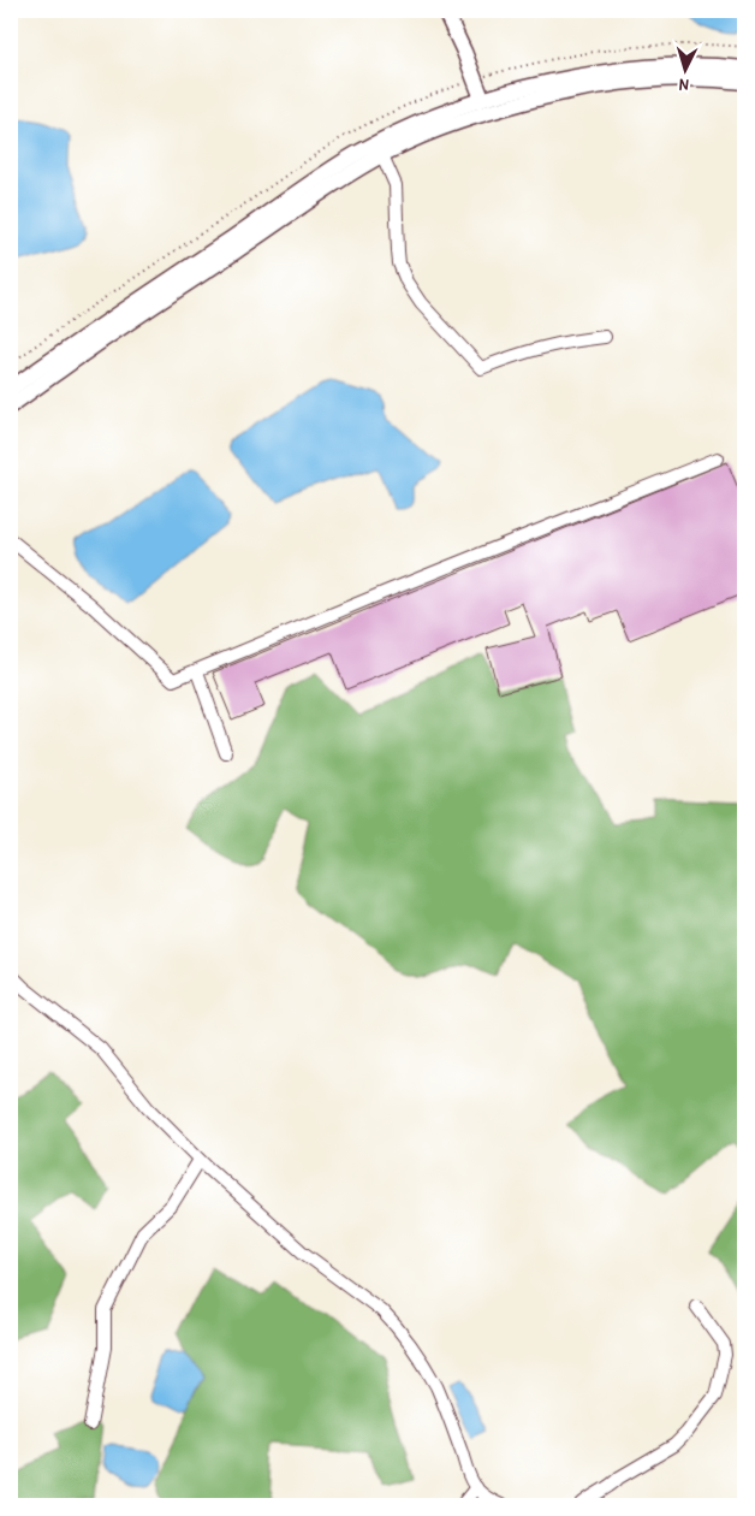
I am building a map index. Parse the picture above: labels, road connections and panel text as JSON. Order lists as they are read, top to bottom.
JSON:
{
  "north": "bottom"
}
